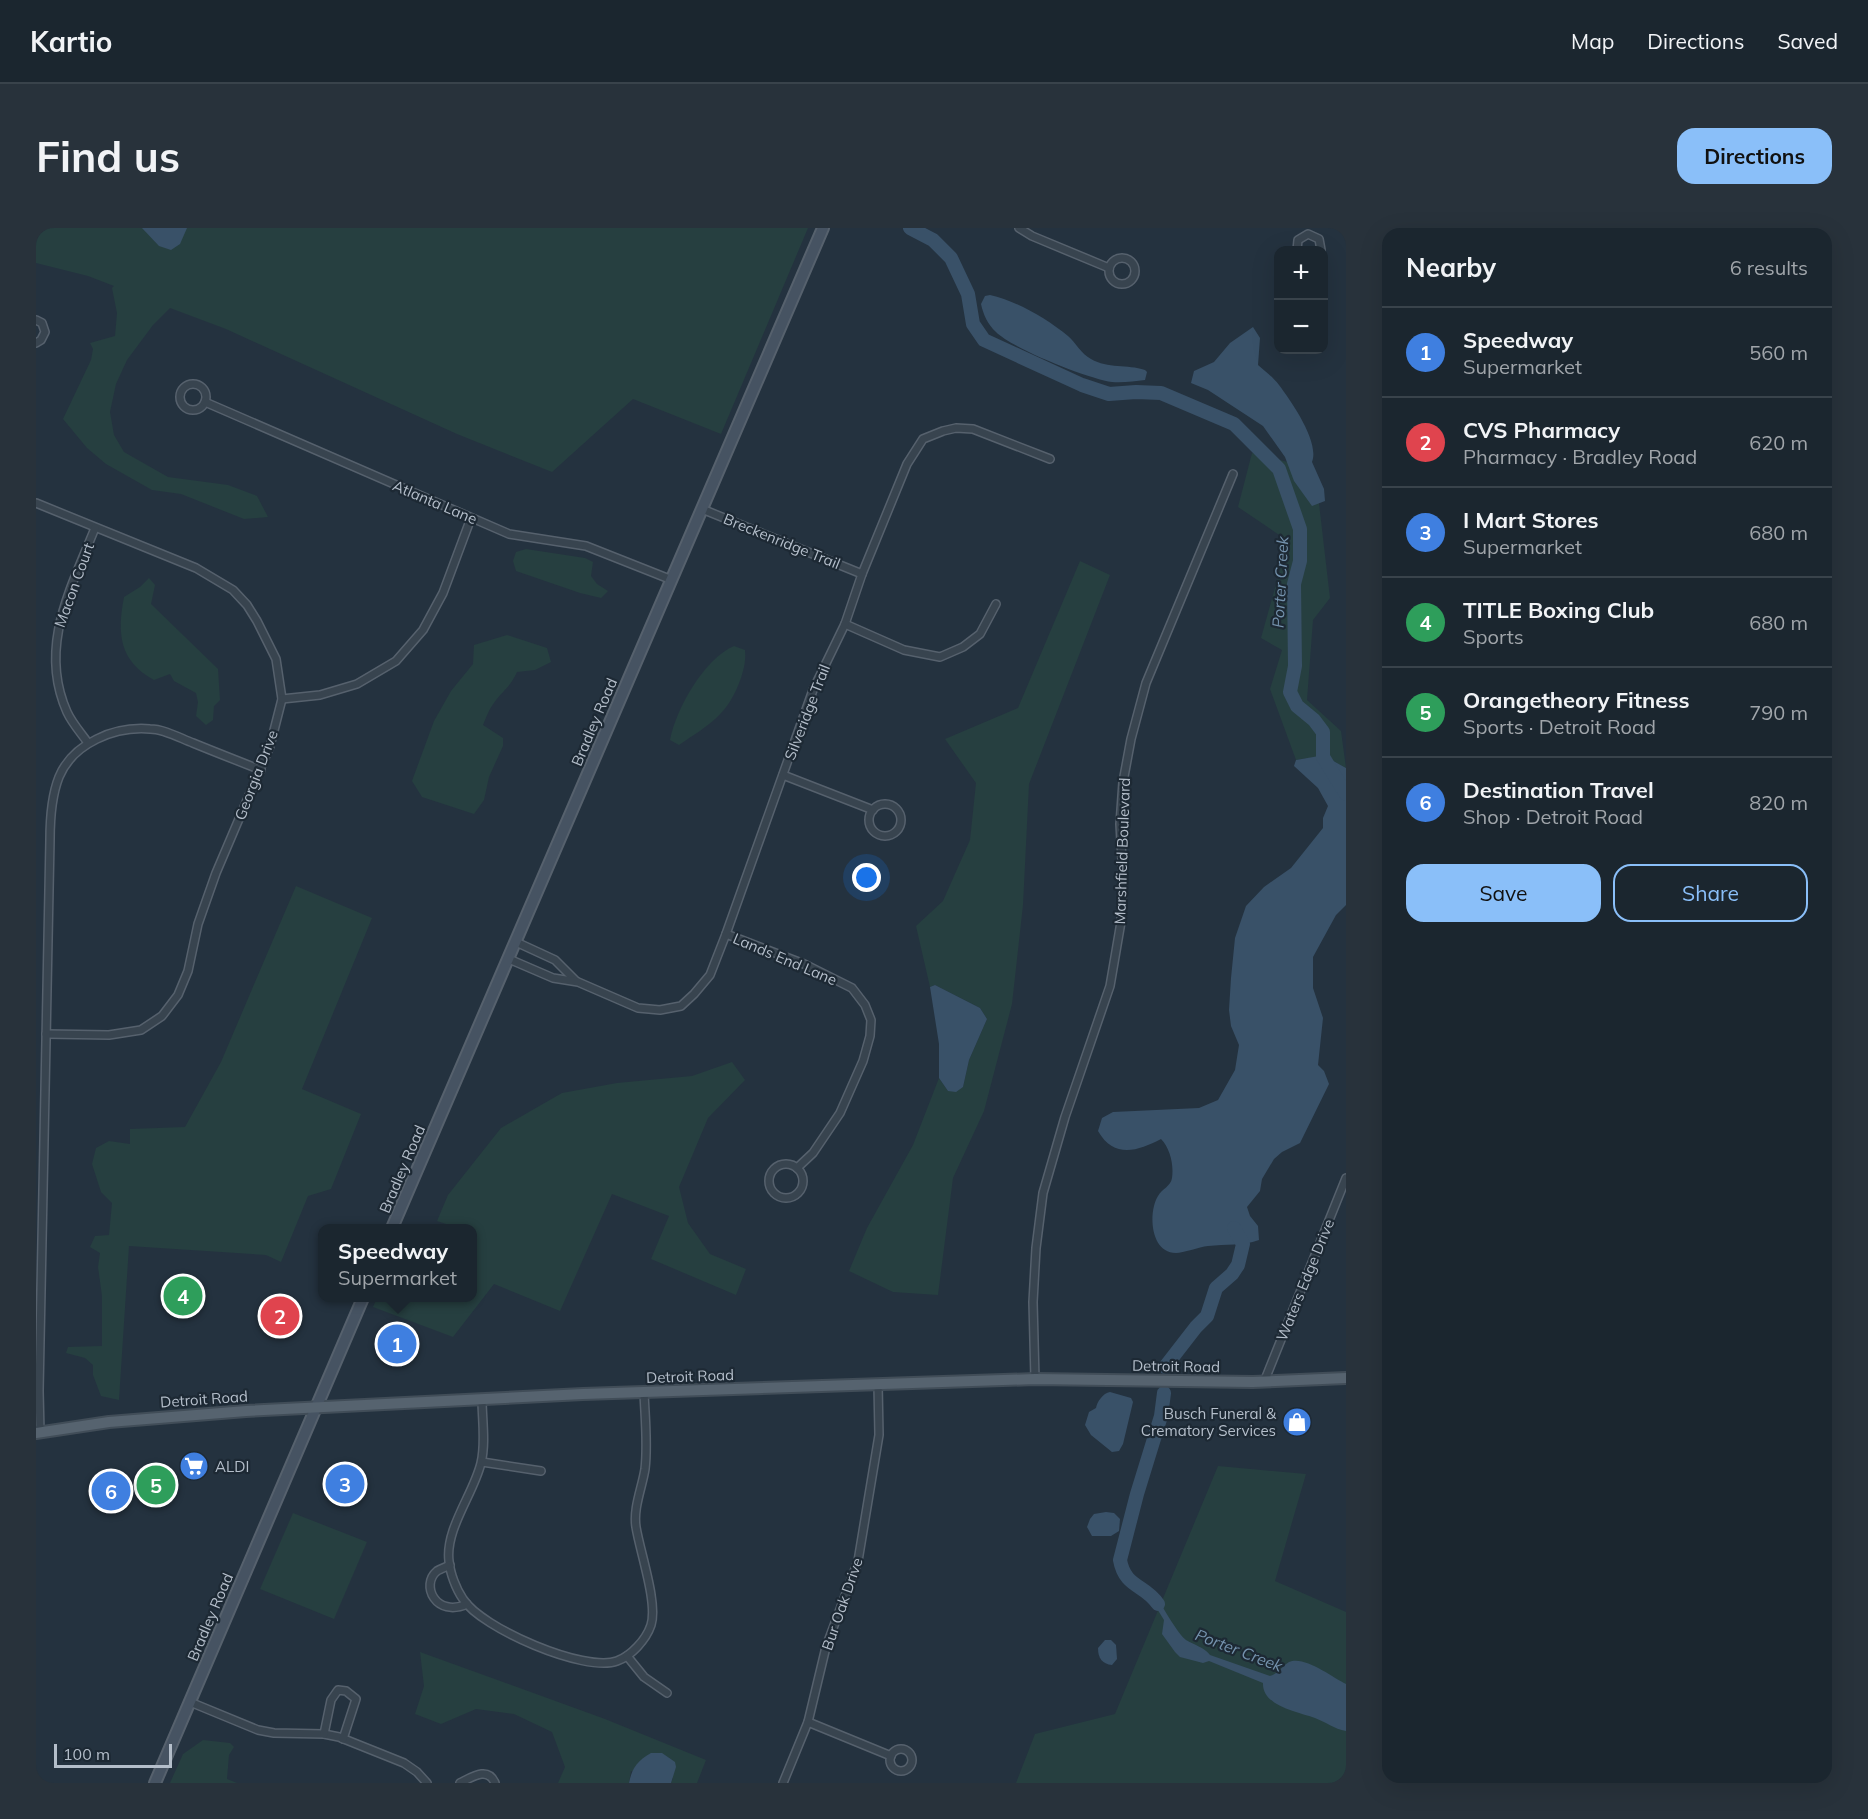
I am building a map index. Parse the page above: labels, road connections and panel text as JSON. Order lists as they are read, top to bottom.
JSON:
{
  "streets": {
    "main road": ["Detroit Road"],
    "street": [
      "Atlanta Lane",
      "Breckenridge Trail",
      "Macon Court",
      "Silveridge Trail",
      "Bradley Road",
      "Georgia Drive",
      "Marshfield Boulevard",
      "Lands End Lane",
      "Waters Edge Drive",
      "Bur Oak Drive"
    ]
  },
  "crossings": [
    ["Atlanta Lane", "Bradley Road"],
    ["Breckenridge Trail", "Silveridge Trail"],
    ["Breckenridge Trail", "Bradley Road"],
    ["Macon Court", "Georgia Drive"],
    ["Silveridge Trail", "Bradley Road"],
    ["Silveridge Trail", "Lands End Lane"],
    ["Bradley Road", "Detroit Road"],
    ["Marshfield Boulevard", "Detroit Road"],
    ["Waters Edge Drive", "Detroit Road"],
    ["Detroit Road", "Bur Oak Drive"]
  ],
  "water": ["Porter Creek"],
  "places": {
    "shop": ["Busch Funeral & Crematory Services"],
    "supermarket": ["ALDI"]
  },
  "scale_bar": "100 m",
  "page": {
    "header": "Kartio",
    "nav": ["Map", "Directions", "Saved"],
    "buttons": [
      "Directions",
      ["Save", "Share"]
    ],
    "title": "Find us",
    "heading": ["Nearby", "6 results"],
    "map_buttons": ["+", "−"],
    "list": [
      {
        "mark": "1",
        "name": "Speedway",
        "note": "Supermarket",
        "value": "560 m"
      },
      {
        "mark": "2",
        "name": "CVS Pharmacy",
        "note": "Pharmacy · Bradley Road",
        "value": "620 m"
      },
      {
        "mark": "3",
        "name": "I Mart Stores",
        "note": "Supermarket",
        "value": "680 m"
      },
      {
        "mark": "4",
        "name": "TITLE Boxing Club",
        "note": "Sports",
        "value": "680 m"
      },
      {
        "mark": "5",
        "name": "Orangetheory Fitness",
        "note": "Sports · Detroit Road",
        "value": "790 m"
      },
      {
        "mark": "6",
        "name": "Destination Travel",
        "note": "Shop · Detroit Road",
        "value": "820 m"
      }
    ],
    "popup": ["Speedway", "Supermarket"],
    "pins": [
      "4",
      "2",
      "1",
      "3",
      "5",
      "6"
    ],
    "scale": "100 m"
  }
}
